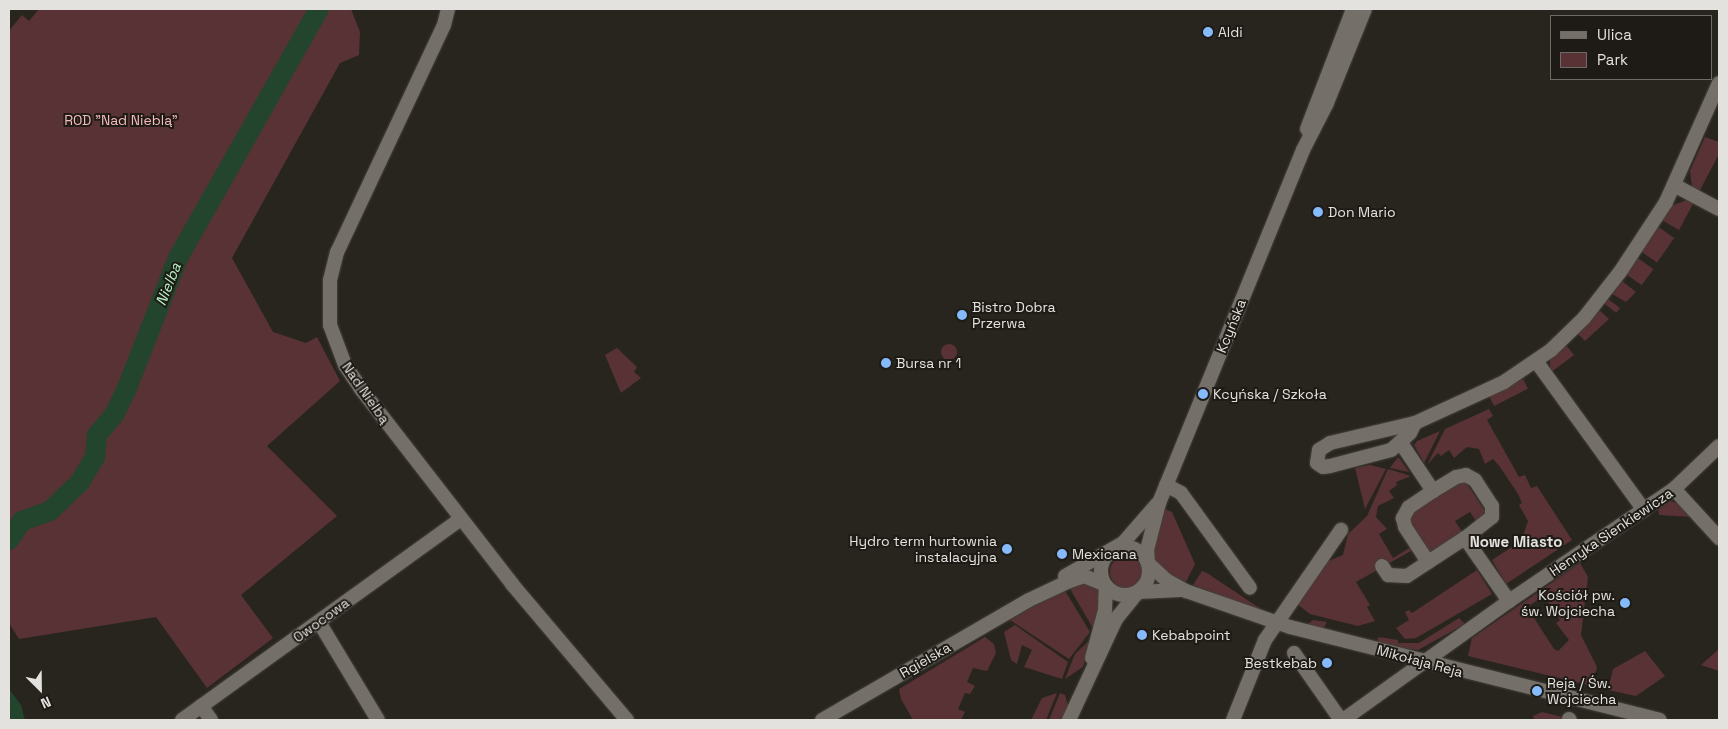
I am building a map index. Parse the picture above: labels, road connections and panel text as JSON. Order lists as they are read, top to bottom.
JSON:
{
  "streets": {
    "street": [
      "Kcyńska",
      "Nad Nielbą",
      "Henryka Sienkiewicza",
      "Owocowa",
      "Rgielska",
      "Mikołaja Reja"
    ]
  },
  "crossings": [
    ["Kcyńska", "Rgielska"],
    ["Kcyńska", "Mikołaja Reja"],
    ["Nad Nielbą", "Owocowa"],
    ["Henryka Sienkiewicza", "Mikołaja Reja"],
    ["Rgielska", "Mikołaja Reja"]
  ],
  "districts": ["Nowe Miasto"],
  "water": ["Nielba"],
  "parks": ["ROD \"Nad Nieblą\""],
  "places": [
    "Aldi",
    "Don Mario",
    "Bistro Dobra Przerwa",
    "Bursa nr 1",
    "Kcyńska / Szkoła",
    "Hydro term hurtownia instalacyjna",
    "Mexicana",
    "Kościół pw. św. Wojciecha",
    "Kebabpoint",
    "Bestkebab",
    "Reja / Św. Wojciecha"
  ],
  "legend": ["Ulica", "Park"],
  "north": "bottom right"
}
